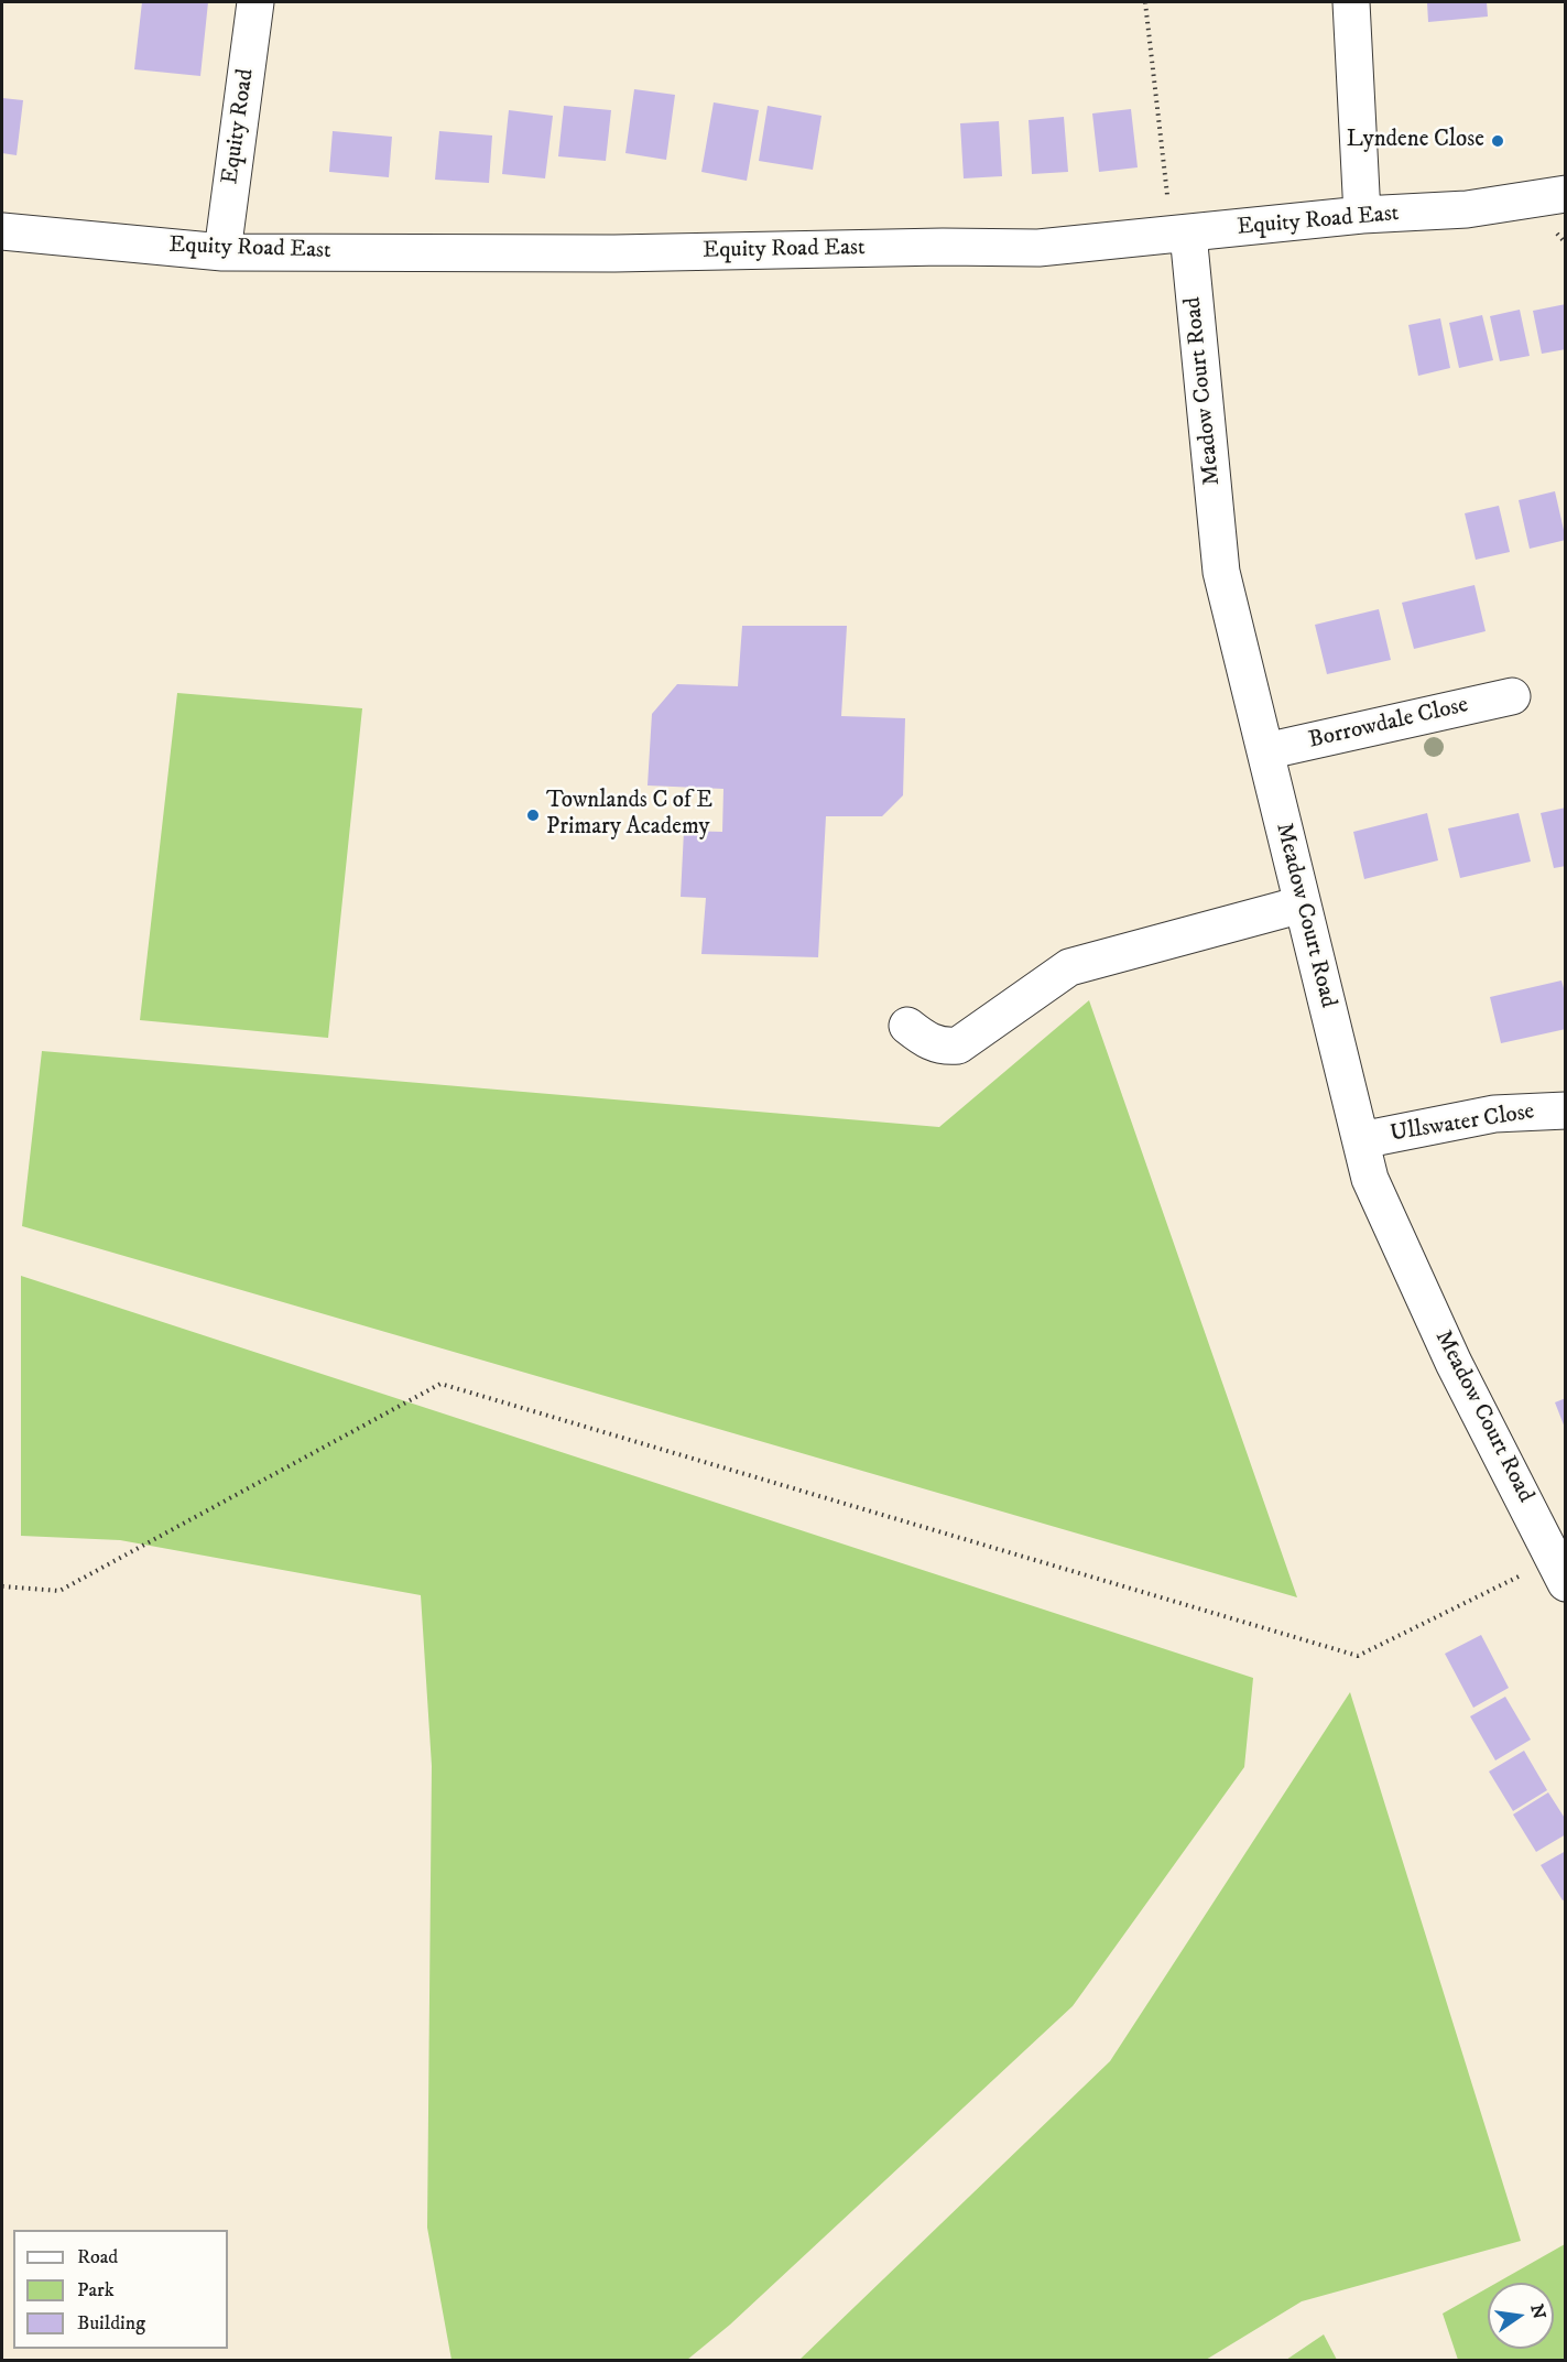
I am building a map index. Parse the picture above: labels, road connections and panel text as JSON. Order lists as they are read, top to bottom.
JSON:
{
  "streets": {
    "street": [
      "Equity Road",
      "Equity Road East",
      "Meadow Court Road",
      "Borrowdale Close",
      "Ullswater Close"
    ]
  },
  "crossings": [
    ["Equity Road", "Equity Road East"],
    ["Equity Road East", "Meadow Court Road"],
    ["Meadow Court Road", "Borrowdale Close"],
    ["Meadow Court Road", "Ullswater Close"]
  ],
  "places": ["Lyndene Close", "Townlands C of E Primary Academy"],
  "legend": ["Road", "Park", "Building"],
  "north": "right"
}
